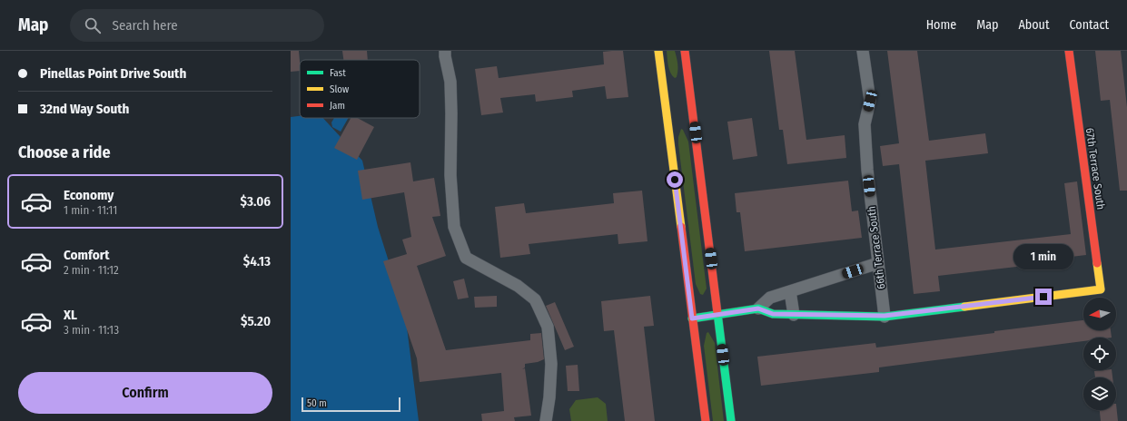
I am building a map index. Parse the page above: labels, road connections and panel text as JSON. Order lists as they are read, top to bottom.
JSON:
{
  "streets": {
    "street": ["67th Terrace South", "66th Terrace South"]
  },
  "crossings": [
    ["67th Terrace South", "66th Terrace South"]
  ],
  "legend": ["Fast", "Slow", "Jam"],
  "scale_bar": "50 m",
  "north": "left",
  "page": {
    "header": "Map",
    "search": "Search here",
    "nav": [
      "Home",
      "Map",
      "About",
      "Contact"
    ],
    "banner": ["Pinellas Point Drive South", "32nd Way South"],
    "heading": "Choose a ride",
    "list": [
      {
        "name": "Economy",
        "note": "1 min · 11:11",
        "value": "$3.06"
      },
      {
        "name": "Comfort",
        "note": "2 min · 11:12",
        "value": "$4.13"
      },
      {
        "name": "XL",
        "note": "3 min · 11:13",
        "value": "$5.20"
      }
    ],
    "bubble": "1 min",
    "buttons": "Confirm",
    "scale": "50 m"
  }
}
